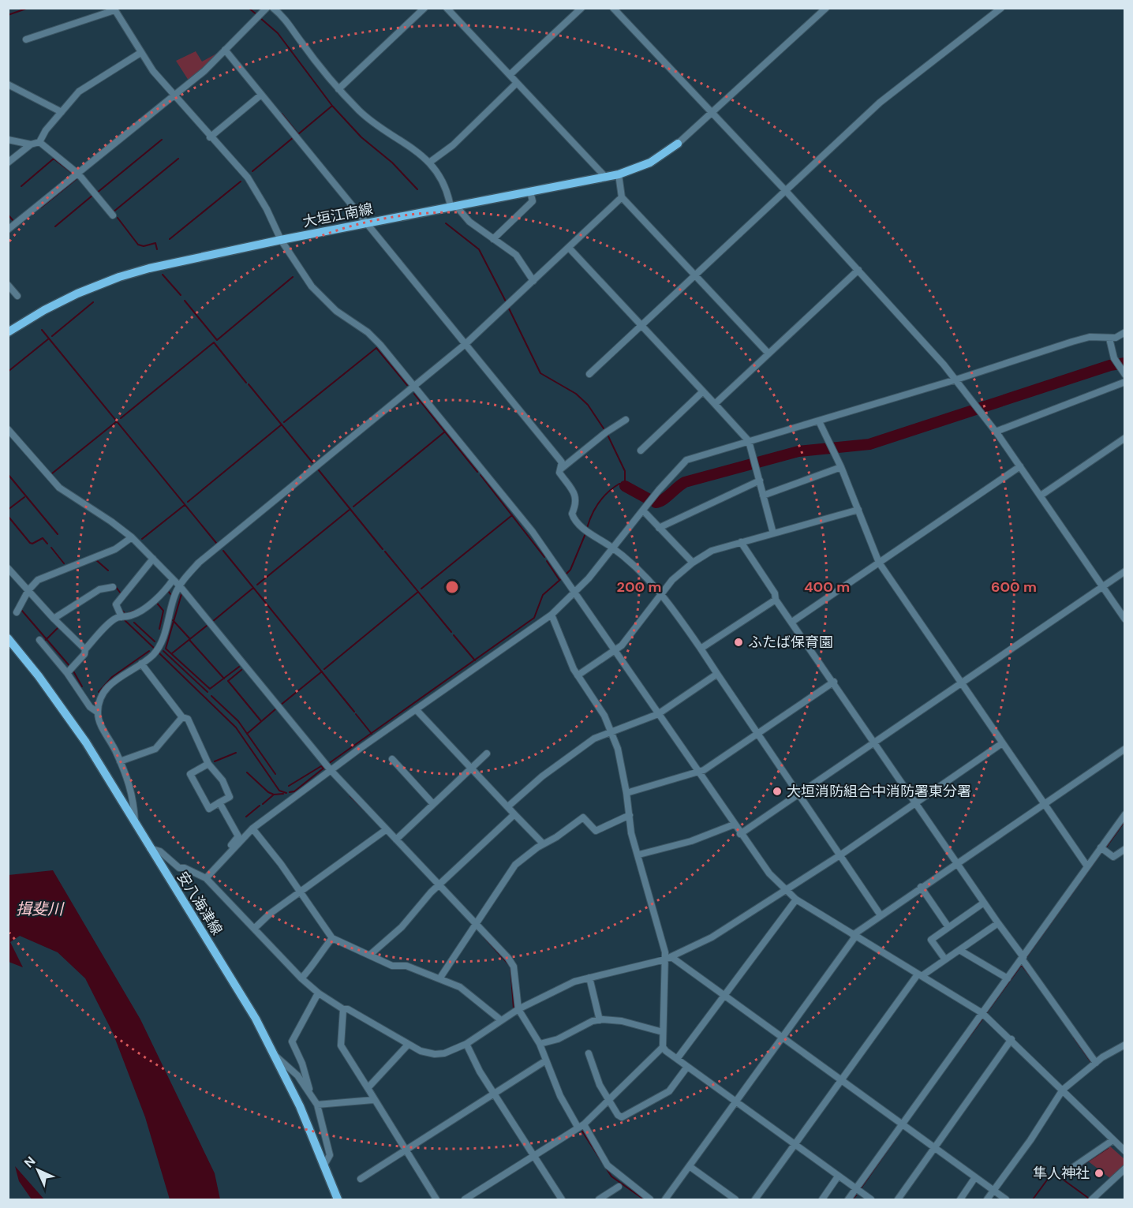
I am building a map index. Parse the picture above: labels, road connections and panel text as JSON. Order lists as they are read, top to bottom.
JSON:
{
  "streets": {
    "main road": ["大垣江南線", "安八海津線"]
  },
  "water": ["揖斐川"],
  "places": ["ふたば保育園", "大垣消防組合中消防署東分署", "隼人神社"],
  "north": "top left",
  "rings": ["200 m", "400 m", "600 m"]
}
